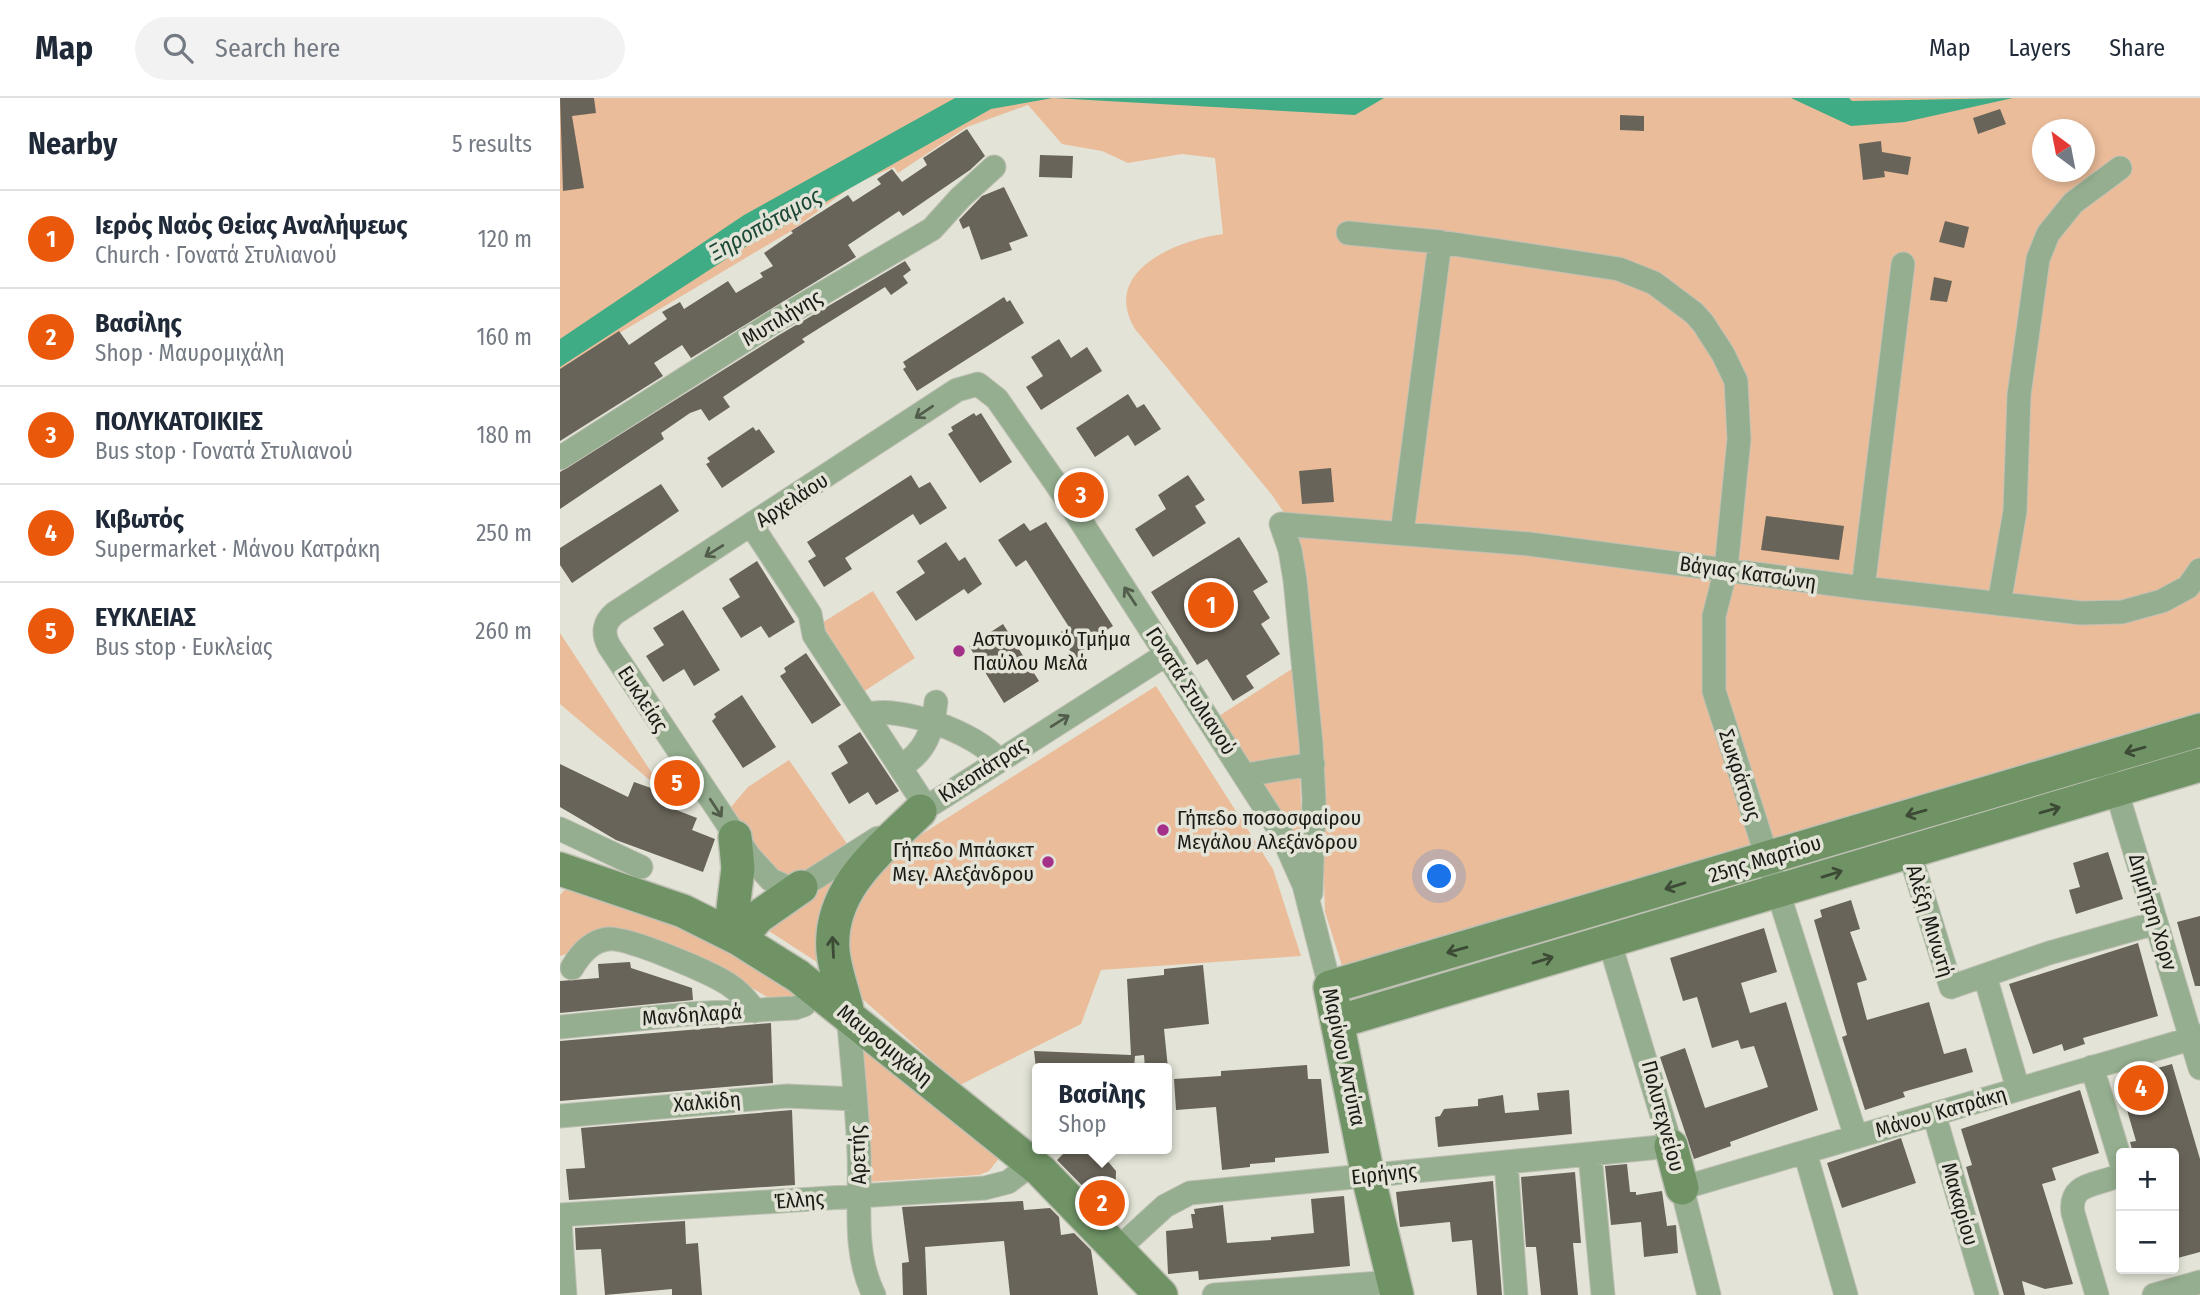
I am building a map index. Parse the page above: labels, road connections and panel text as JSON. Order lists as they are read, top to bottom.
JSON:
{
  "streets": {
    "street": [
      "Μυτιλήνης",
      "Αρχελάου",
      "Βάγιας Κατσώνη",
      "Γονατά Στυλιανού",
      "Ευκλείας",
      "Κλεοπάτρας",
      "Σωκράτους",
      "25ης Μαρτίου",
      "Δημήτρη Χορν",
      "Αλέξη Μινωτή",
      "Μανδηλαρά",
      "Μαυρομιχάλη",
      "Μαρίνου Αντύπα",
      "Χαλκίδη",
      "Μάνου Κατράκη",
      "Πολυτεχνείου",
      "Αρετής",
      "Ειρήνης",
      "Έλλης",
      "Μακαρίου"
    ]
  },
  "crossings": [
    ["Αρχελάου", "Γονατά Στυλιανού"],
    ["Αρχελάου", "Ευκλείας"],
    ["Βάγιας Κατσώνη", "Σωκράτους"],
    ["Γονατά Στυλιανού", "Κλεοπάτρας"],
    ["Γονατά Στυλιανού", "Μαρίνου Αντύπα"],
    ["Ευκλείας", "Κλεοπάτρας"],
    ["Σωκράτους", "25ης Μαρτίου"],
    ["Σωκράτους", "Μάνου Κατράκη"],
    ["25ης Μαρτίου", "Δημήτρη Χορν"],
    ["25ης Μαρτίου", "Αλέξη Μινωτή"],
    ["25ης Μαρτίου", "Μαρίνου Αντύπα"],
    ["25ης Μαρτίου", "Πολυτεχνείου"],
    ["Δημήτρη Χορν", "Μάνου Κατράκη"],
    ["Αλέξη Μινωτή", "Μάνου Κατράκη"],
    ["Μανδηλαρά", "Μαυρομιχάλη"],
    ["Μαυρομιχάλη", "Αρετής"],
    ["Μαυρομιχάλη", "Ειρήνης"],
    ["Μαυρομιχάλη", "Έλλης"],
    ["Μαρίνου Αντύπα", "Ειρήνης"],
    ["Χαλκίδη", "Αρετής"],
    ["Μάνου Κατράκη", "Πολυτεχνείου"],
    ["Μάνου Κατράκη", "Μακαρίου"],
    ["Πολυτεχνείου", "Ειρήνης"],
    ["Αρετής", "Έλλης"]
  ],
  "one_way": ["Αρχελάου", "Γονατά Στυλιανού", "Κλεοπάτρας"],
  "water": ["Ξηροπόταμος"],
  "places": ["Αστυνομικό Τμήμα Παύλου Μελά", "Γήπεδο ποσοσφαίρου Μεγάλου Αλεξάνδρου", "Γήπεδο Μπάσκετ Μεγ. Αλεξάνδρου"],
  "north": "top left",
  "page": {
    "header": "Map",
    "search": "Search here",
    "nav": ["Map", "Layers", "Share"],
    "heading": ["Nearby", "5 results"],
    "list": [
      {
        "mark": "1",
        "name": "Ιερός Ναός Θείας Αναλήψεως",
        "note": "Church · Γονατά Στυλιανού",
        "value": "120 m"
      },
      {
        "mark": "2",
        "name": "Βασίλης",
        "note": "Shop · Μαυρομιχάλη",
        "value": "160 m"
      },
      {
        "mark": "3",
        "name": "ΠΟΛΥΚΑΤΟΙΚΙΕΣ",
        "note": "Bus stop · Γονατά Στυλιανού",
        "value": "180 m"
      },
      {
        "mark": "4",
        "name": "Κιβωτός",
        "note": "Supermarket · Μάνου Κατράκη",
        "value": "250 m"
      },
      {
        "mark": "5",
        "name": "ΕΥΚΛΕΙΑΣ",
        "note": "Bus stop · Ευκλείας",
        "value": "260 m"
      }
    ],
    "pins": [
      "3",
      "1",
      "5",
      "4",
      "2"
    ],
    "popup": ["Βασίλης", "Shop"],
    "map_buttons": ["+", "−"]
  }
}
